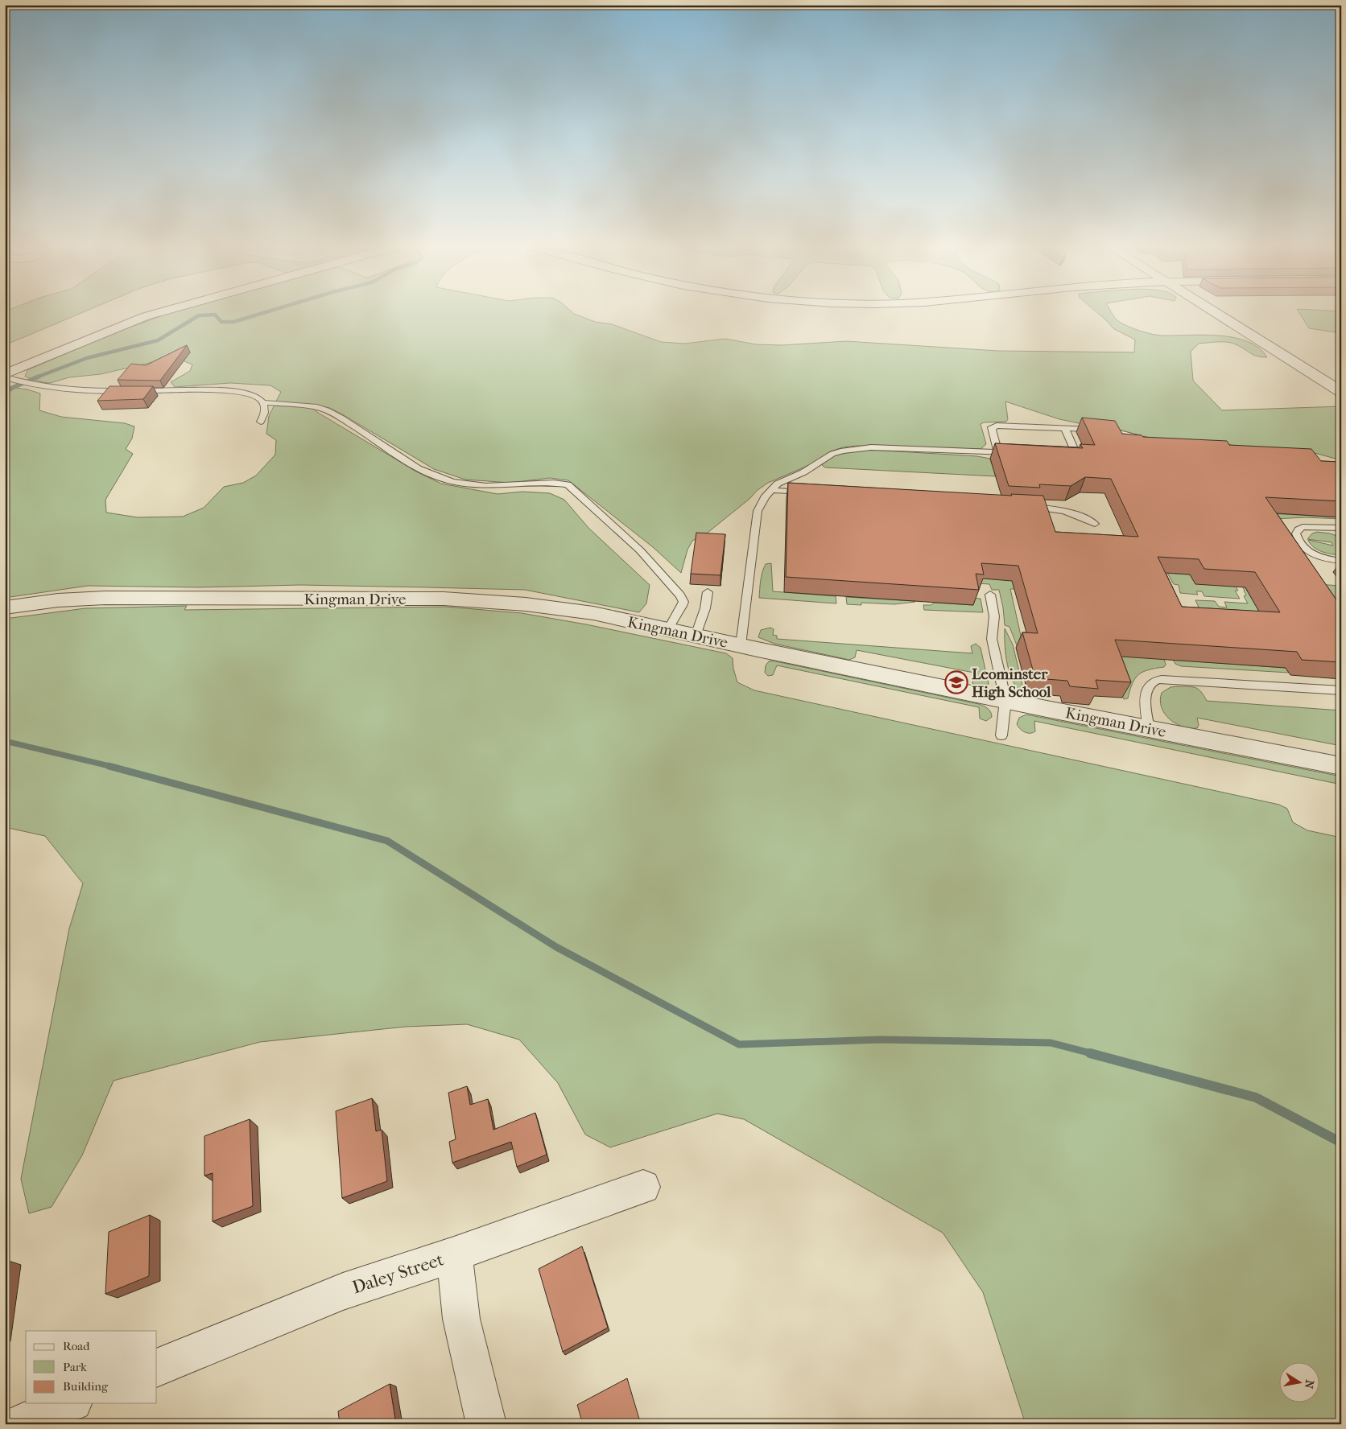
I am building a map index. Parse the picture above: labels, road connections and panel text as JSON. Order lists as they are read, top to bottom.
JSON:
{
  "streets": {
    "street": ["Kingman Drive", "Daley Street"]
  },
  "places": {
    "school or university": ["Leominster High School"]
  },
  "legend": ["Road", "Park", "Building"],
  "north": "right"
}
